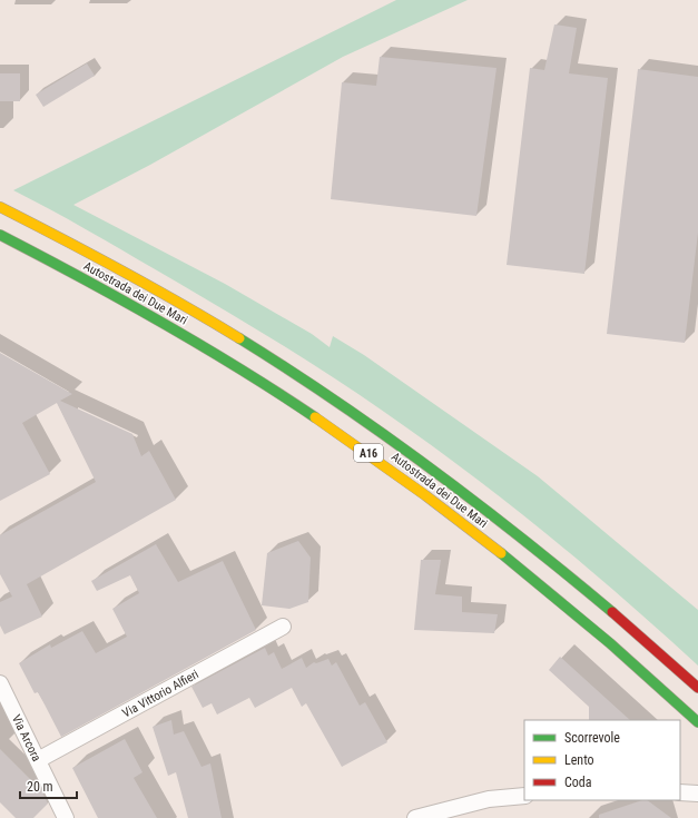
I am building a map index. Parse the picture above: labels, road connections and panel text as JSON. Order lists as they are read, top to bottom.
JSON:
{
  "streets": {
    "highway": ["Autostrada dei Due Mari", "A16"],
    "street": ["Via Vittorio Alfieri", "Via Arcora"]
  },
  "crossings": [
    ["Via Vittorio Alfieri", "Via Arcora"]
  ],
  "legend": ["Scorrevole", "Lento", "Coda"],
  "scale_bar": "20 m"
}
